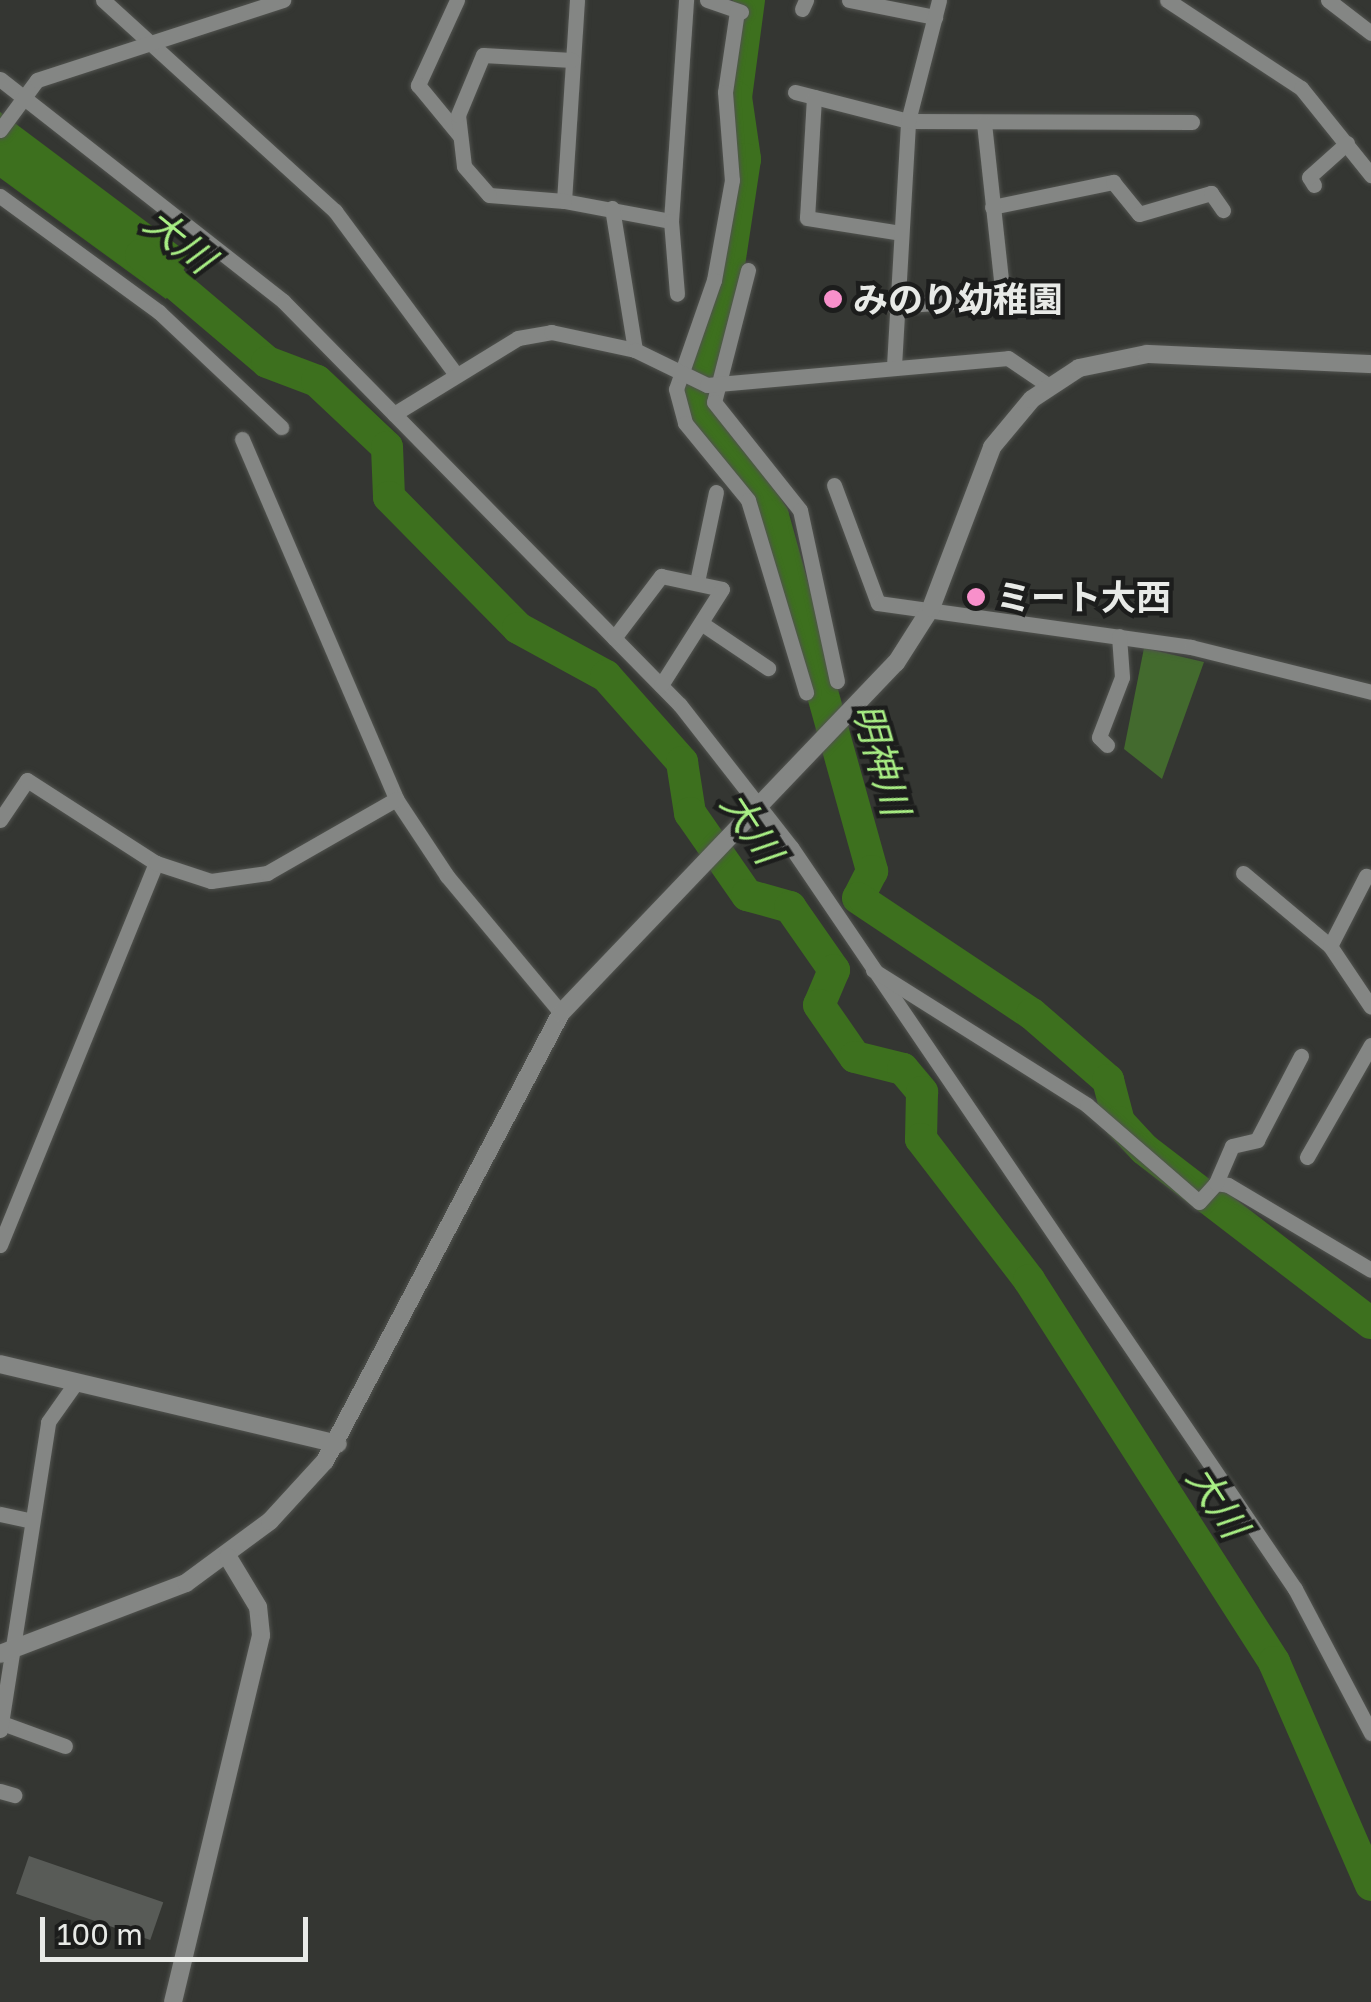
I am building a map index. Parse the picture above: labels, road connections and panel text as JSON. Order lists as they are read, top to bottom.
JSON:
{
  "water": ["大川", "明神川"],
  "places": ["みのり幼稚園", "ミート大西"],
  "scale_bar": "100 m"
}
